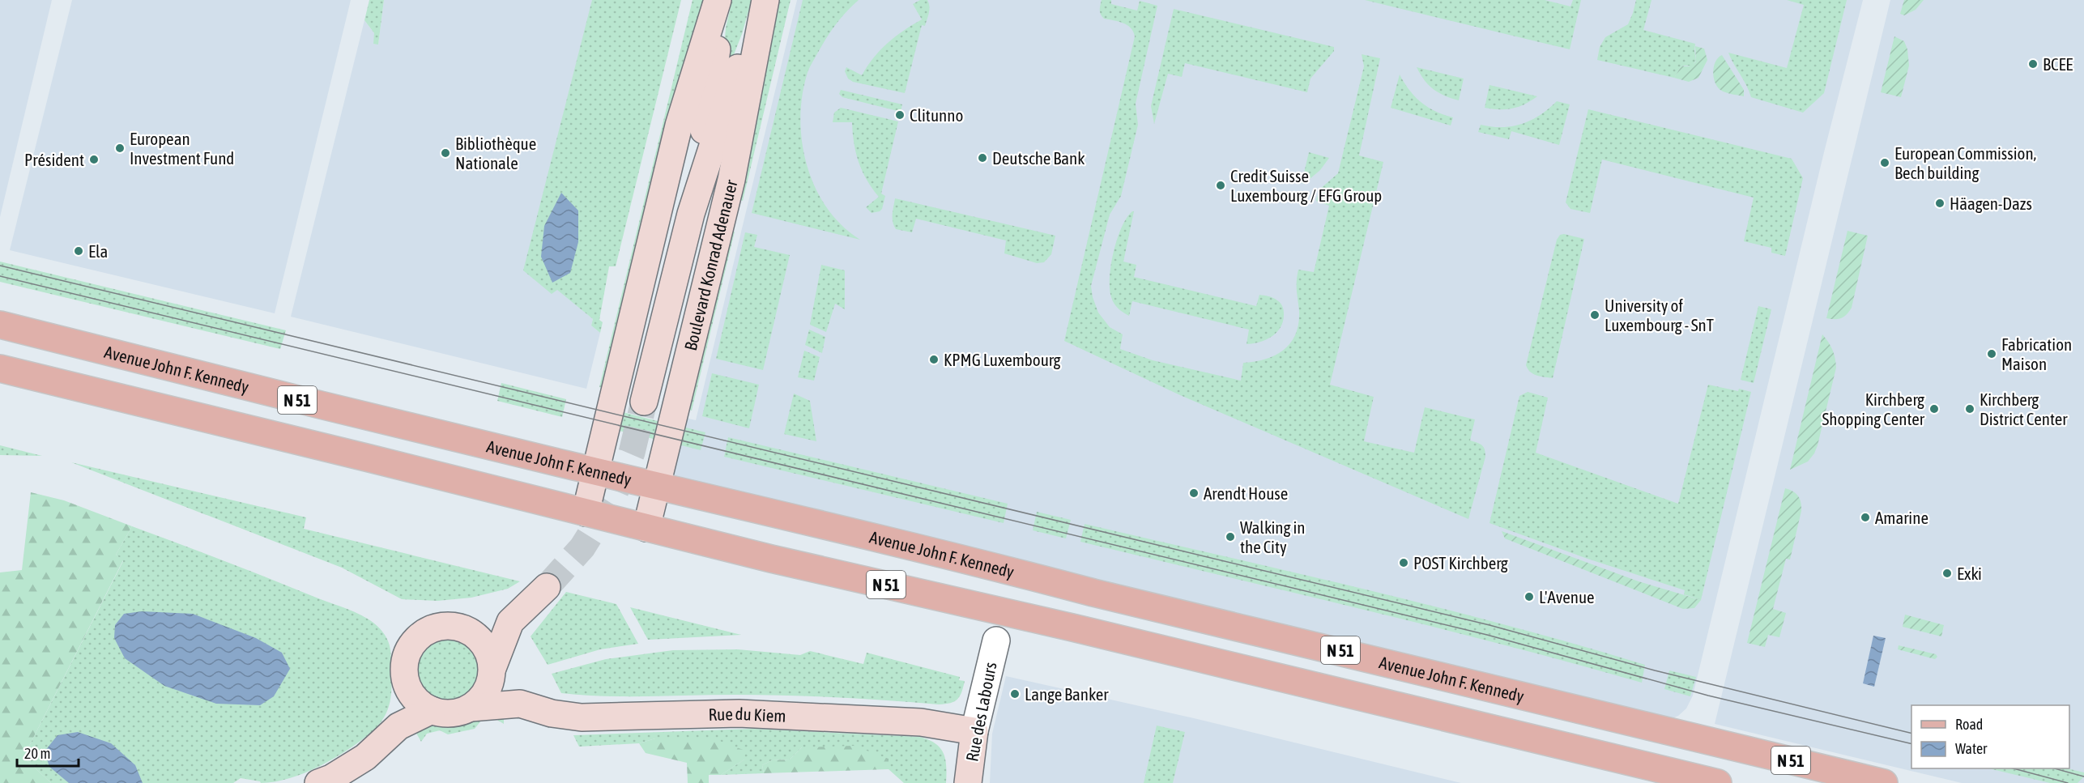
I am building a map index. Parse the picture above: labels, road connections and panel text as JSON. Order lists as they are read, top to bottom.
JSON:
{
  "streets": {
    "main road": [
      "Boulevard Konrad Adenauer",
      "Avenue John F. Kennedy",
      "N 51",
      "Rue des Labours",
      "Rue du Kiem"
    ]
  },
  "crossings": [
    ["Boulevard Konrad Adenauer", "Avenue John F. Kennedy"],
    ["Boulevard Konrad Adenauer", "N 51"],
    ["Rue des Labours", "Rue du Kiem"]
  ],
  "places": [
    "BCEE",
    "Clitunno",
    "European Investment Fund",
    "Bibliothèque Nationale",
    "Deutsche Bank",
    "Président",
    "European Commission, Bech building",
    "Credit Suisse Luxembourg / EFG Group",
    "Häagen-Dazs",
    "Ela",
    "University of Luxembourg - SnT",
    "Fabrication Maison",
    "KPMG Luxembourg",
    "Kirchberg Shopping Center",
    "Kirchberg District Center",
    "Arendt House",
    "Amarine",
    "Walking in the City",
    "POST Kirchberg",
    "Exki",
    "L'Avenue",
    "Lange Banker"
  ],
  "legend": ["Road", "Water"],
  "scale_bar": "20 m"
}
